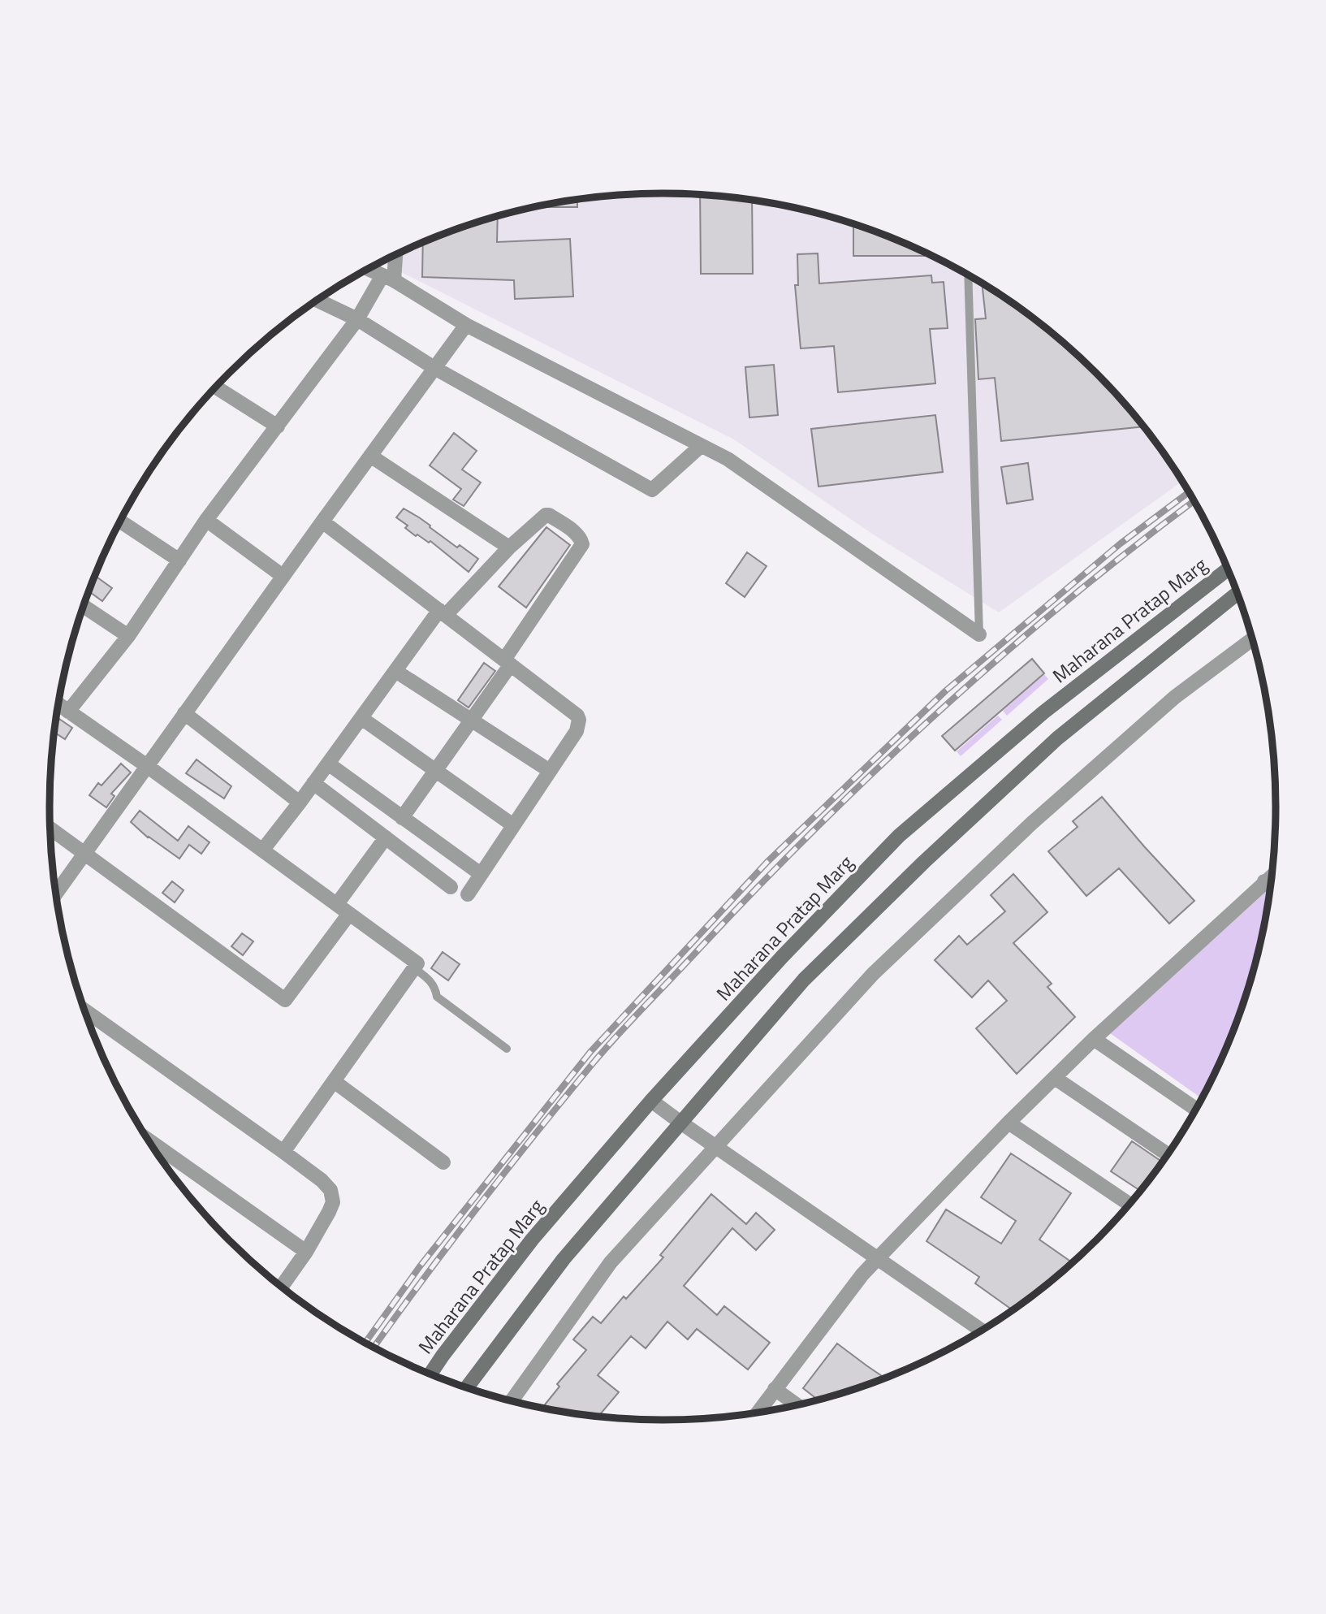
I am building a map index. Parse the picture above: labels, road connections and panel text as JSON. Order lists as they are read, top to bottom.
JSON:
{
  "streets": {
    "main road": ["Maharana Pratap Marg"]
  }
}
